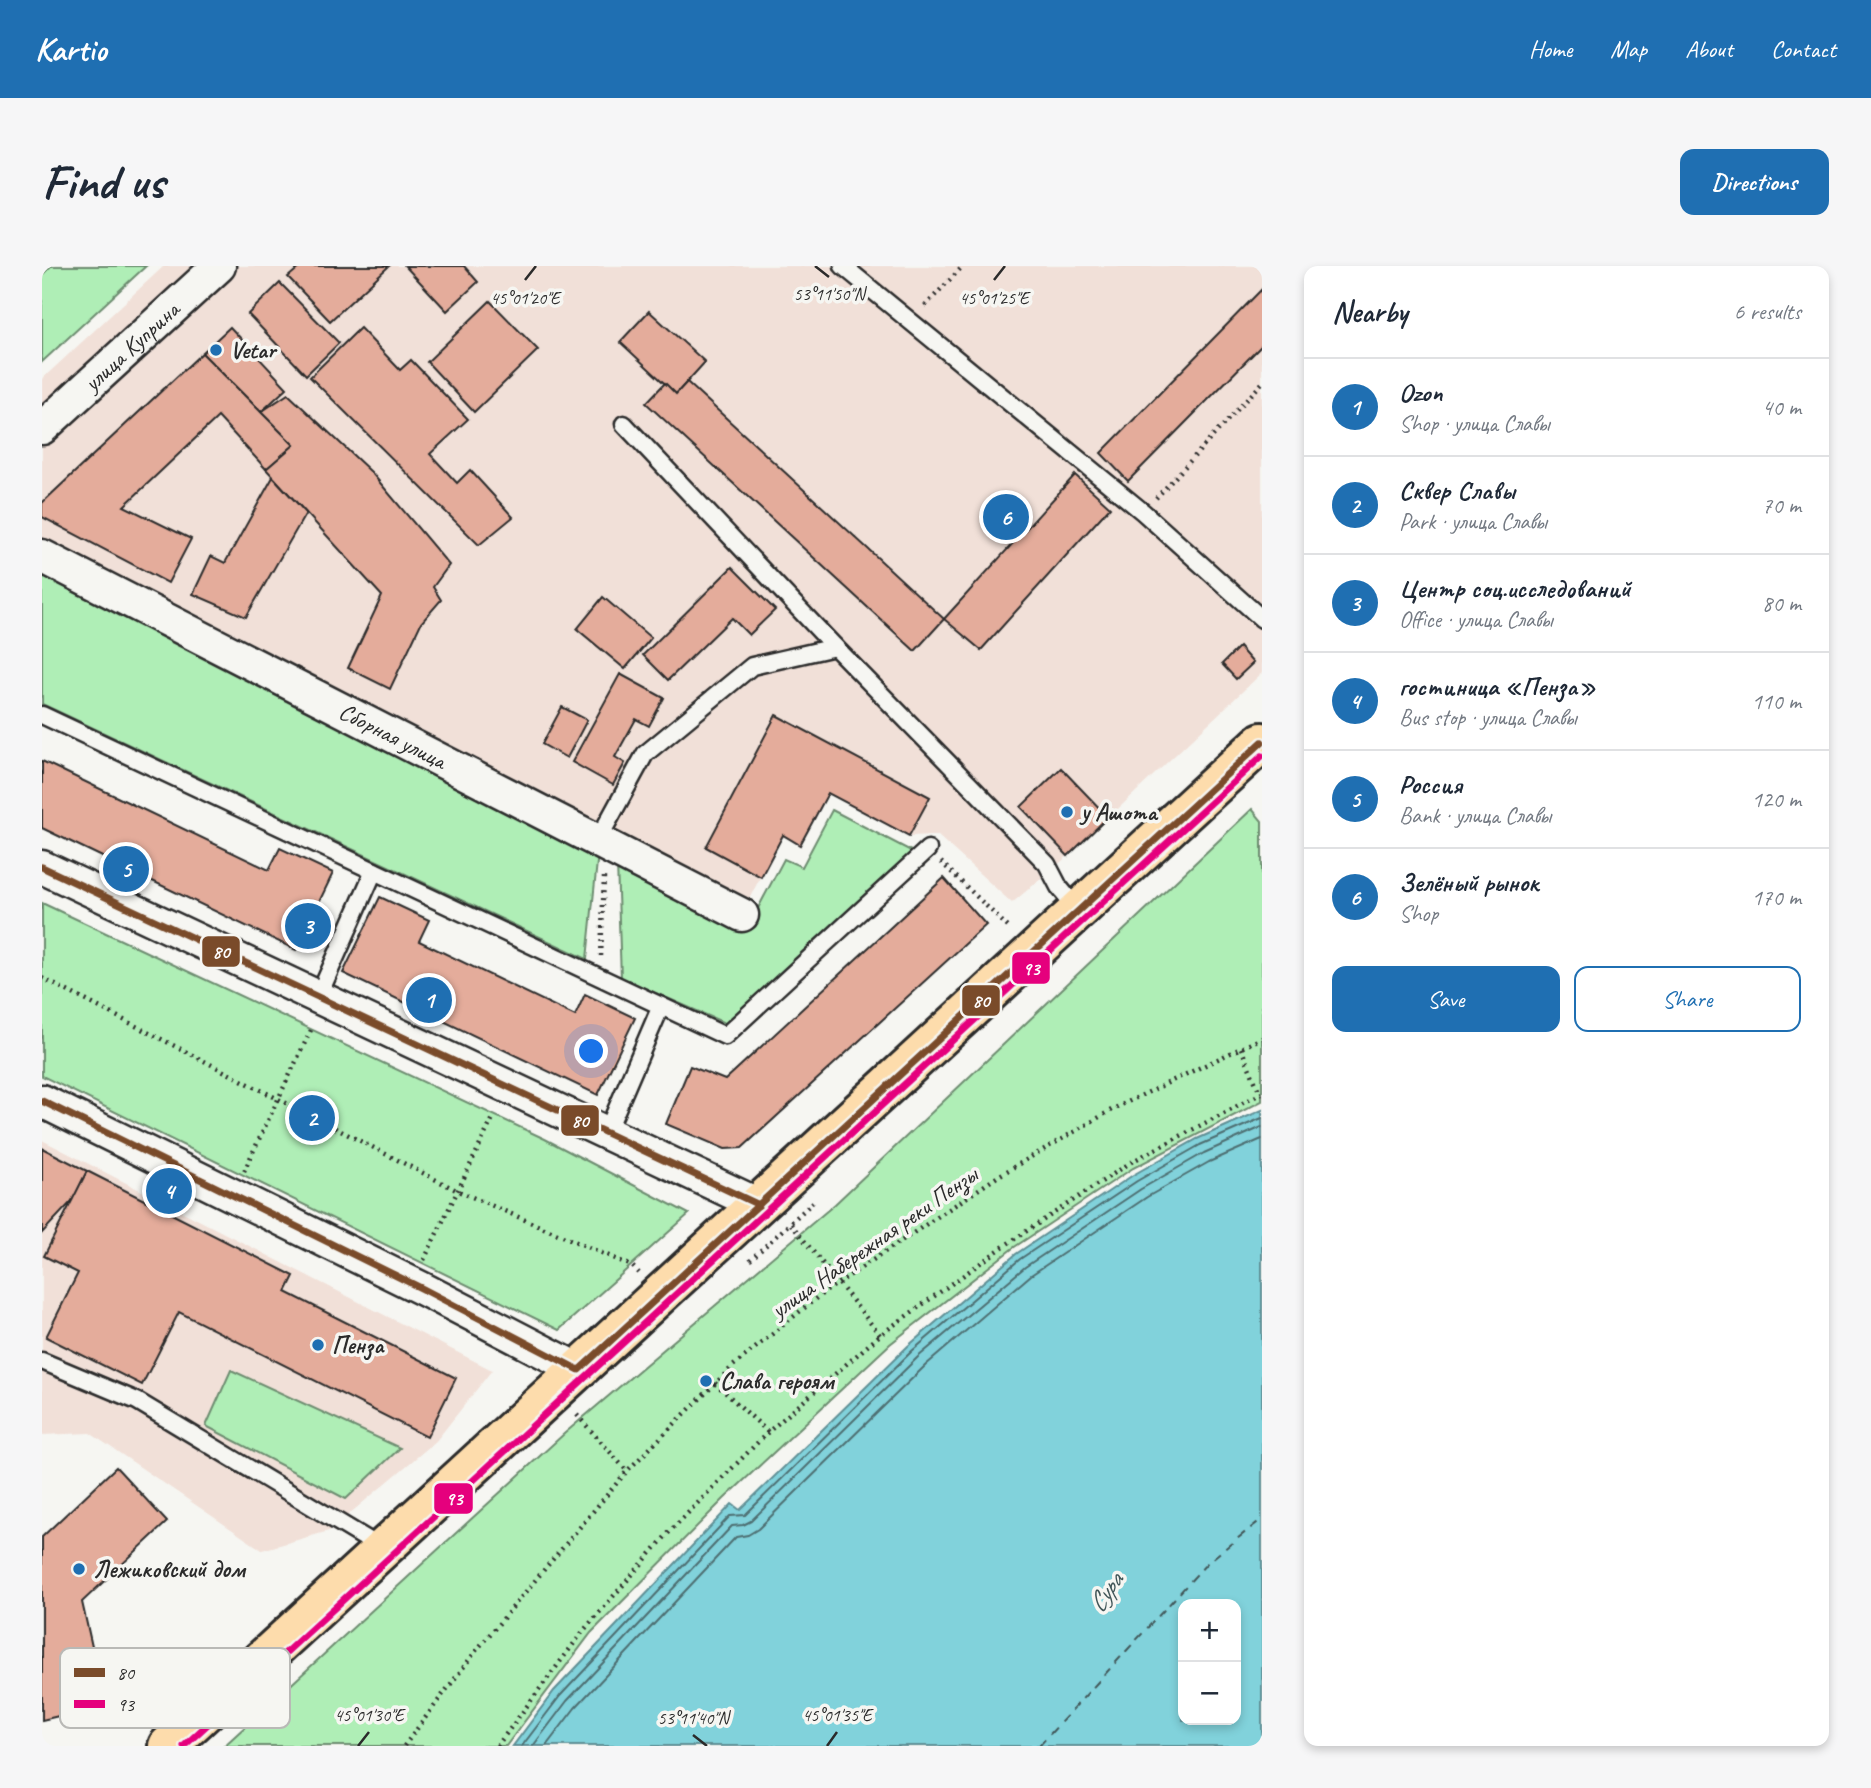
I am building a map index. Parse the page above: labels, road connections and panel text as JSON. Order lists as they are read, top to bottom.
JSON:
{
  "streets": {
    "street": ["улица Куприна", "Сборная улица"],
    "path": ["улица Набережная реки Пензы"]
  },
  "water": ["Сура"],
  "places": [
    "Vetar",
    "у Ашота",
    "Пенза",
    "Слава героям",
    "Лежиковский дом"
  ],
  "lines": ["transit line 80", "transit line 93"],
  "legend": ["80", "93"],
  "page": {
    "header": "Kartio",
    "nav": [
      "Home",
      "Map",
      "About",
      "Contact"
    ],
    "buttons": [
      "Directions",
      ["Save", "Share"]
    ],
    "title": "Find us",
    "heading": ["Nearby", "6 results"],
    "list": [
      {
        "mark": "1",
        "name": "Ozon",
        "note": "Shop · улица Славы",
        "value": "40 m"
      },
      {
        "mark": "2",
        "name": "Сквер Славы",
        "note": "Park · улица Славы",
        "value": "70 m"
      },
      {
        "mark": "3",
        "name": "Центр соц.исследований",
        "note": "Office · улица Славы",
        "value": "80 m"
      },
      {
        "mark": "4",
        "name": "гостиница «Пенза»",
        "note": "Bus stop · улица Славы",
        "value": "110 m"
      },
      {
        "mark": "5",
        "name": "Россия",
        "note": "Bank · улица Славы",
        "value": "120 m"
      },
      {
        "mark": "6",
        "name": "Зелёный рынок",
        "note": "Shop",
        "value": "170 m"
      }
    ],
    "pins": [
      "6",
      "5",
      "3",
      "1",
      "2",
      "4"
    ],
    "map_buttons": ["+", "−"]
  },
  "coordinates": [
    "53°11'50\"N",
    "45°01'20\"E",
    "45°01'25\"E",
    "45°01'30\"E",
    "45°01'35\"E",
    "53°11'40\"N"
  ]
}
